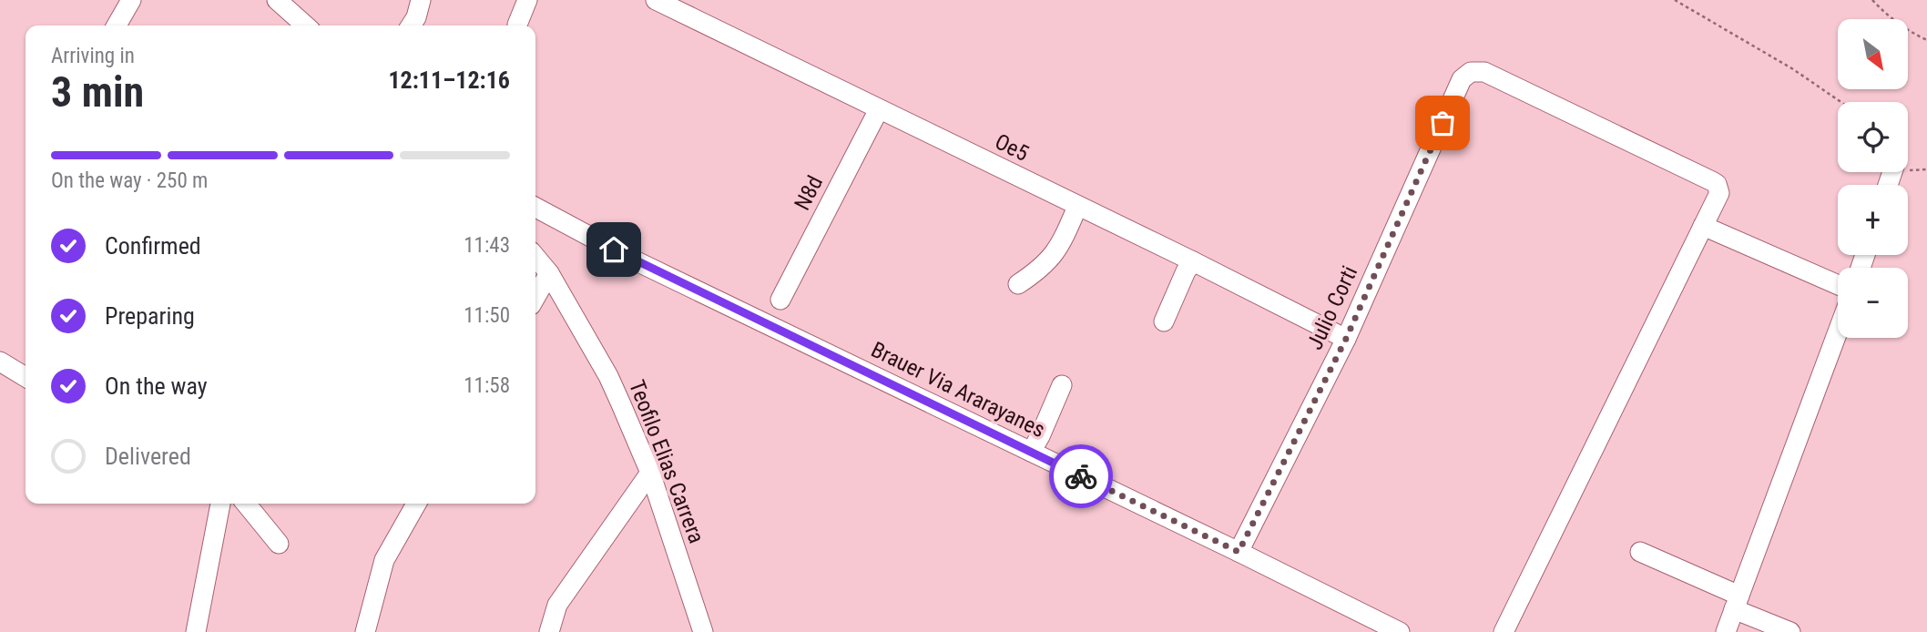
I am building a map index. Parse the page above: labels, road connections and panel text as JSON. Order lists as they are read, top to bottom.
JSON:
{
  "streets": {
    "street": [
      "Oe5",
      "N8d",
      "Julio Corti",
      "Brauer Via Ararayanes",
      "Teofilo Elias Carrera"
    ]
  },
  "crossings": [
    ["Oe5", "N8d"],
    ["Oe5", "Julio Corti"],
    ["Julio Corti", "Brauer Via Ararayanes"]
  ],
  "north": "bottom right",
  "page": {
    "map_buttons": ["+", "−"],
    "heading": ["3 min", "Arriving in", "12:11–12:16"],
    "bar": "On the way · 250 m",
    "list": [
      ["Confirmed", "11:43"],
      ["Preparing", "11:50"],
      ["On the way", "11:58"],
      "Delivered"
    ]
  }
}
